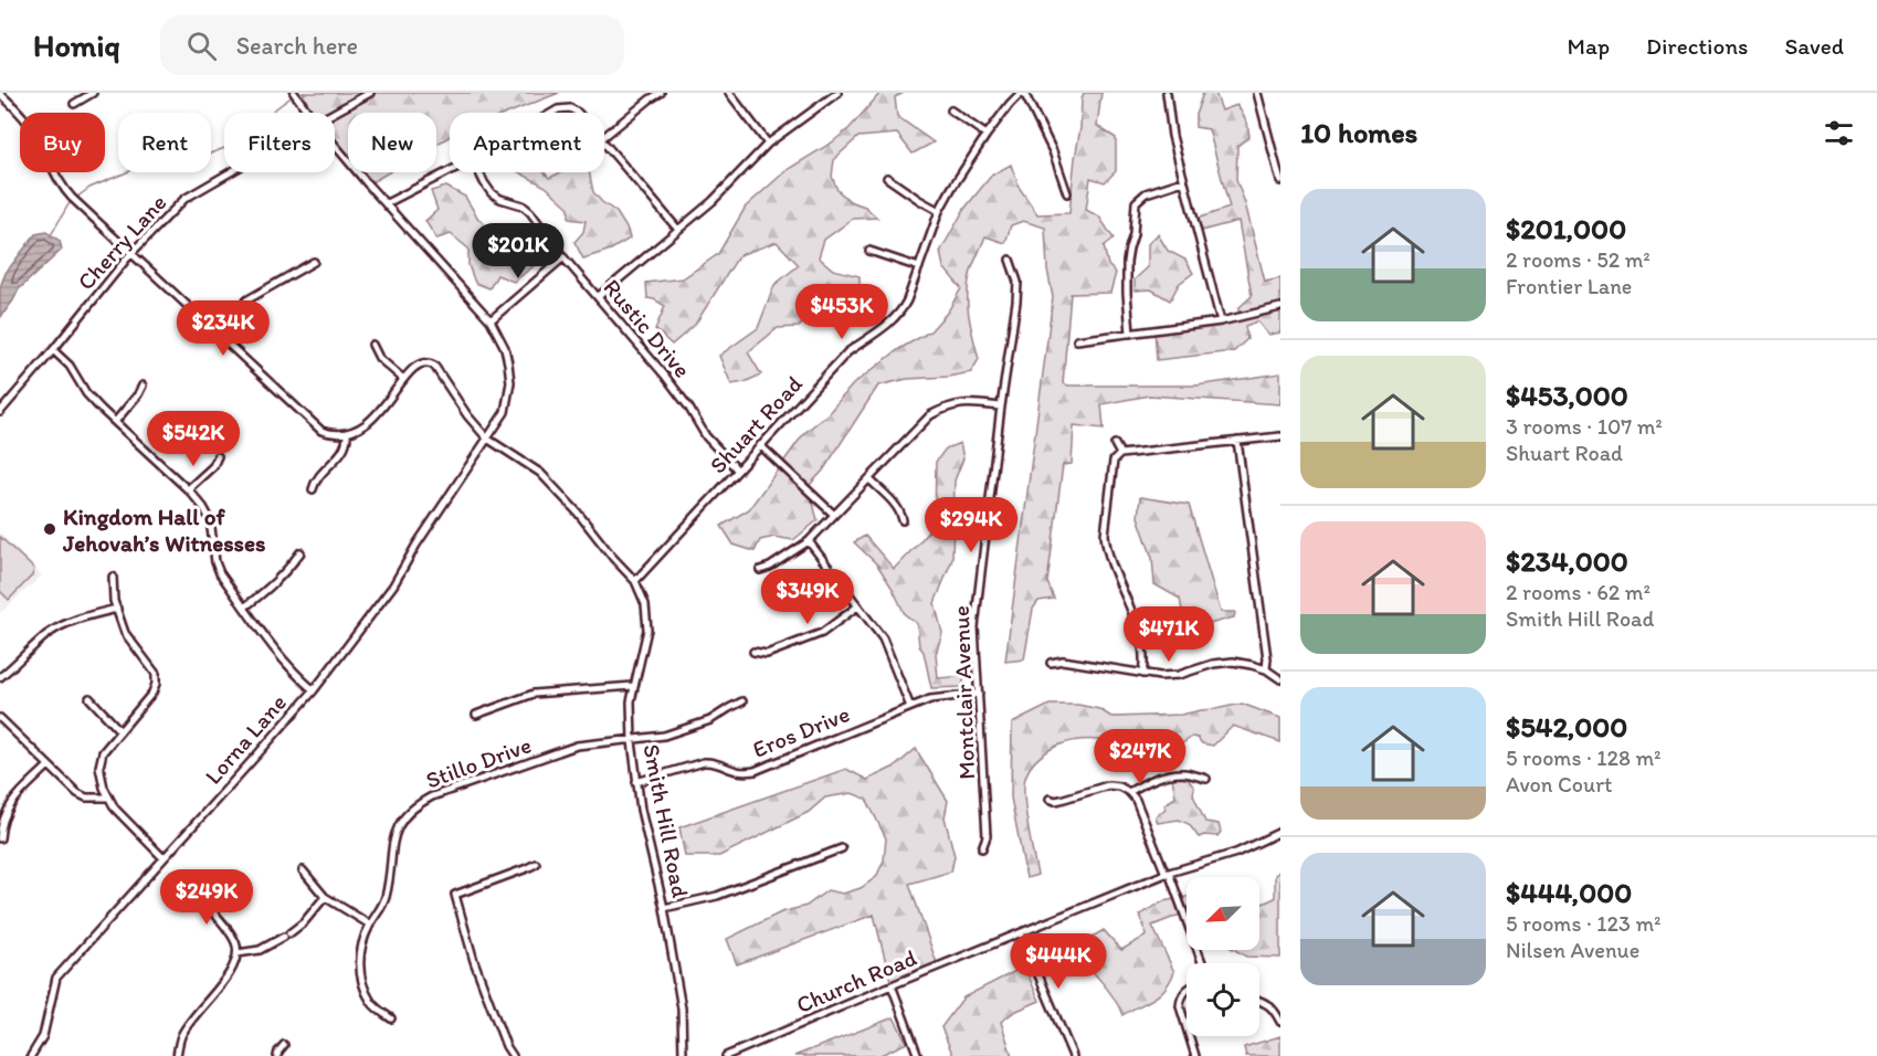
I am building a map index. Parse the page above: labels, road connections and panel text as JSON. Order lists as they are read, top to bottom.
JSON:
{
  "streets": {
    "street": [
      "Cherry Lane",
      "Rustic Drive",
      "Shuart Road",
      "Montclair Avenue",
      "Eros Drive",
      "Lorna Lane",
      "Stillo Drive",
      "Smith Hill Road",
      "Church Road"
    ]
  },
  "crossings": [
    ["Rustic Drive", "Shuart Road"],
    ["Shuart Road", "Smith Hill Road"],
    ["Montclair Avenue", "Eros Drive"],
    ["Eros Drive", "Smith Hill Road"],
    ["Lorna Lane", "Smith Hill Road"],
    ["Stillo Drive", "Smith Hill Road"]
  ],
  "places": ["Kingdom Hall of Jehovah’s Witnesses"],
  "north": "bottom left",
  "page": {
    "header": "Homiq",
    "search": "Search here",
    "nav": ["Map", "Directions", "Saved"],
    "heading": "10 homes",
    "chip": [
      "Buy",
      "Rent",
      "Filters",
      "New",
      "Apartment"
    ],
    "list": [
      {
        "name": "$201,000",
        "note": "2 rooms · 52 m² · Frontier Lane"
      },
      {
        "name": "$453,000",
        "note": "3 rooms · 107 m² · Shuart Road"
      },
      {
        "name": "$234,000",
        "note": "2 rooms · 62 m² · Smith Hill Road"
      },
      {
        "name": "$542,000",
        "note": "5 rooms · 128 m² · Avon Court"
      },
      {
        "name": "$444,000",
        "note": "5 rooms · 123 m² · Nilsen Avenue"
      }
    ],
    "price": [
      "$201K",
      "$453K",
      "$234K",
      "$542K",
      "$294K",
      "$349K",
      "$471K",
      "$247K",
      "$249K",
      "$444K"
    ]
  }
}
